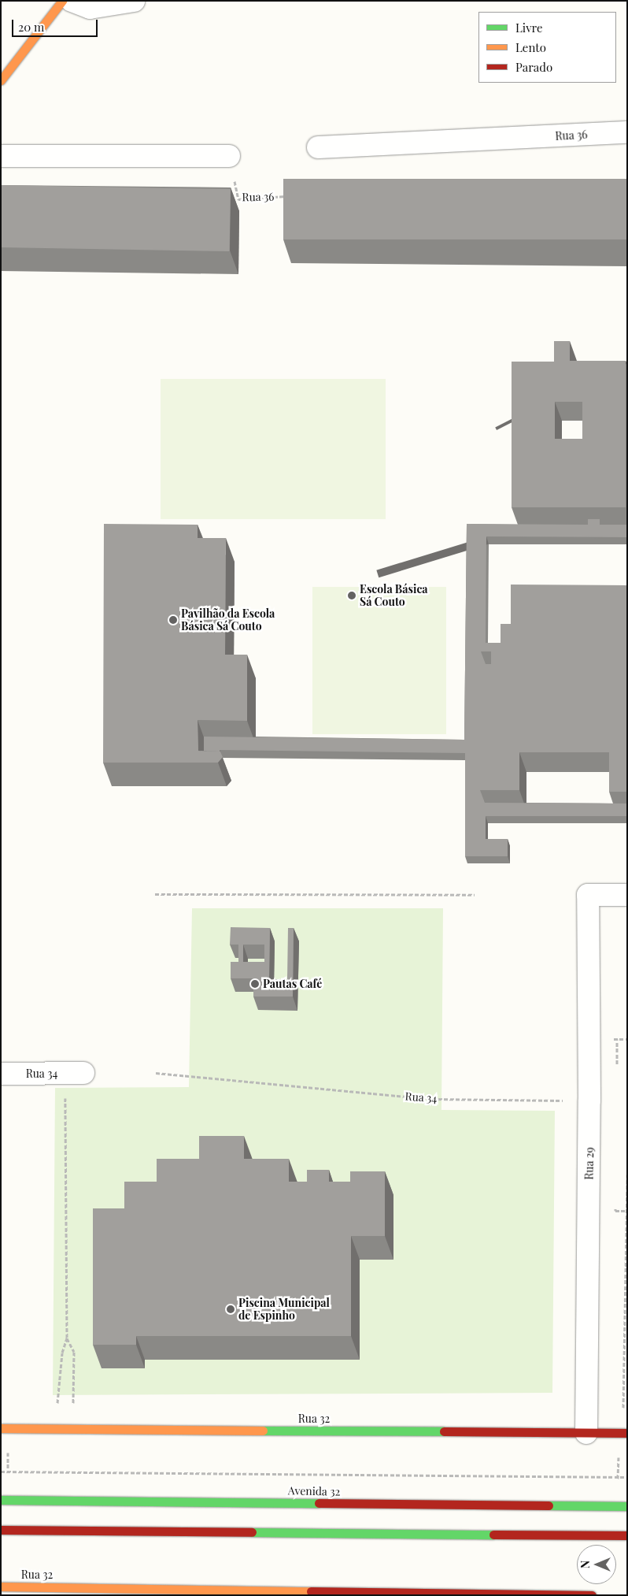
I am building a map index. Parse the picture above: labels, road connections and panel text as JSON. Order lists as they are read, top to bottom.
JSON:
{
  "streets": {
    "street": [
      "Rua 36",
      "Rua 34",
      "Rua 29",
      "Rua 32",
      "Avenida 32"
    ]
  },
  "crossings": [
    ["Rua 34", "Rua 29"],
    ["Rua 29", "Rua 32"]
  ],
  "places": [
    "Escola Básica Sá Couto",
    "Pavilhão da Escola Básica Sá Couto",
    "Pautas Café",
    "Piscina Municipal de Espinho"
  ],
  "legend": ["Livre", "Lento", "Parado"],
  "scale_bar": "20 m",
  "north": "left"
}
